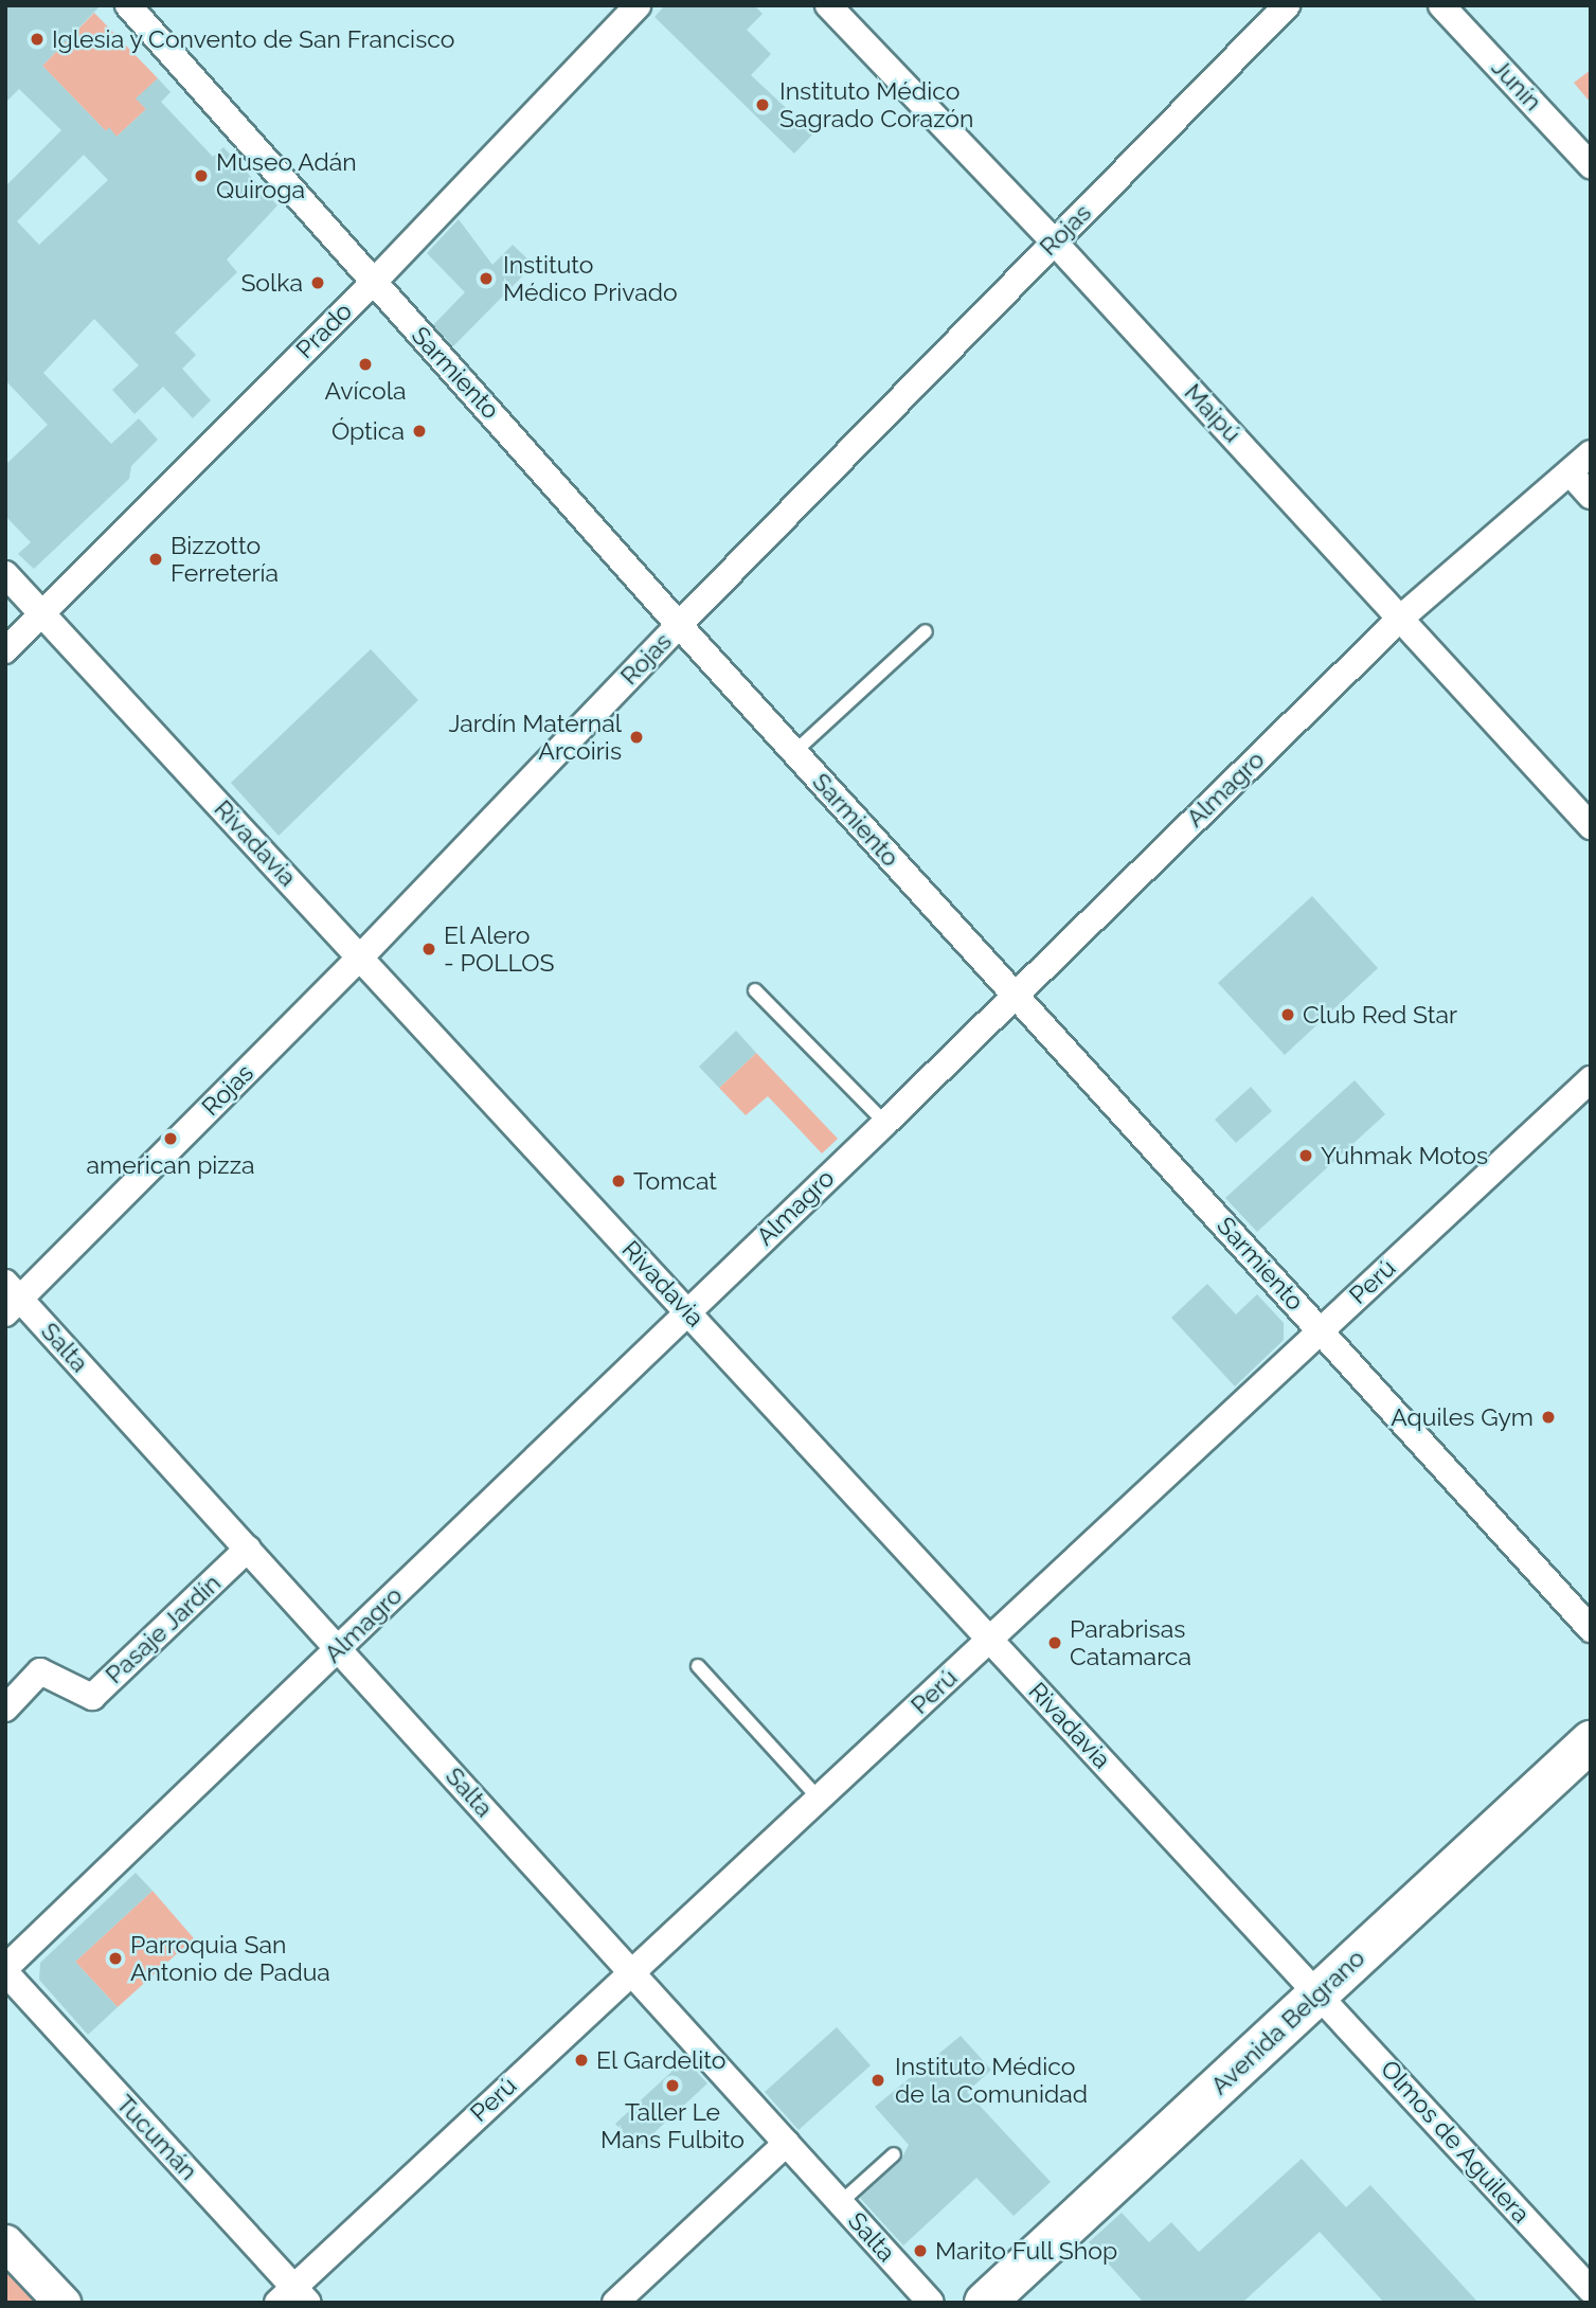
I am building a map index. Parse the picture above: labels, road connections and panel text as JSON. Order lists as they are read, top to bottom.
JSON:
{
  "streets": {
    "main road": ["Avenida Belgrano"],
    "street": [
      "Junín",
      "Rojas",
      "Prado",
      "Sarmiento",
      "Maipú",
      "Almagro",
      "Rivadavia",
      "Perú",
      "Salta",
      "Pasaje Jardín",
      "Tucumán",
      "Olmos de Aguilera"
    ]
  },
  "crossings": [
    ["Rojas", "Sarmiento"],
    ["Rojas", "Maipú"],
    ["Rojas", "Rivadavia"],
    ["Rojas", "Salta"],
    ["Prado", "Sarmiento"],
    ["Prado", "Rivadavia"],
    ["Sarmiento", "Almagro"],
    ["Sarmiento", "Perú"],
    ["Maipú", "Almagro"],
    ["Almagro", "Rivadavia"],
    ["Almagro", "Salta"],
    ["Almagro", "Tucumán"],
    ["Rivadavia", "Perú"],
    ["Rivadavia", "Avenida Belgrano"],
    ["Rivadavia", "Olmos de Aguilera"],
    ["Perú", "Salta"],
    ["Perú", "Tucumán"],
    ["Salta", "Pasaje Jardín"],
    ["Avenida Belgrano", "Olmos de Aguilera"]
  ],
  "places": [
    "Iglesia y Convento de San Francisco",
    "Instituto Médico Sagrado Corazón",
    "Museo Adán Quiroga",
    "Instituto Médico Privado",
    "Solka",
    "Avícola",
    "Óptica",
    "Bizzotto Ferretería",
    "Jardín Maternal Arcoiris",
    "El Alero - POLLOS",
    "Club Red Star",
    "american pizza",
    "Yuhmak Motos",
    "Tomcat",
    "Aquiles Gym",
    "Parabrisas Catamarca",
    "Parroquia San Antonio de Padua",
    "El Gardelito",
    "Instituto Médico de la Comunidad",
    "Taller Le Mans Fulbito",
    "Marito Full Shop"
  ]
}
